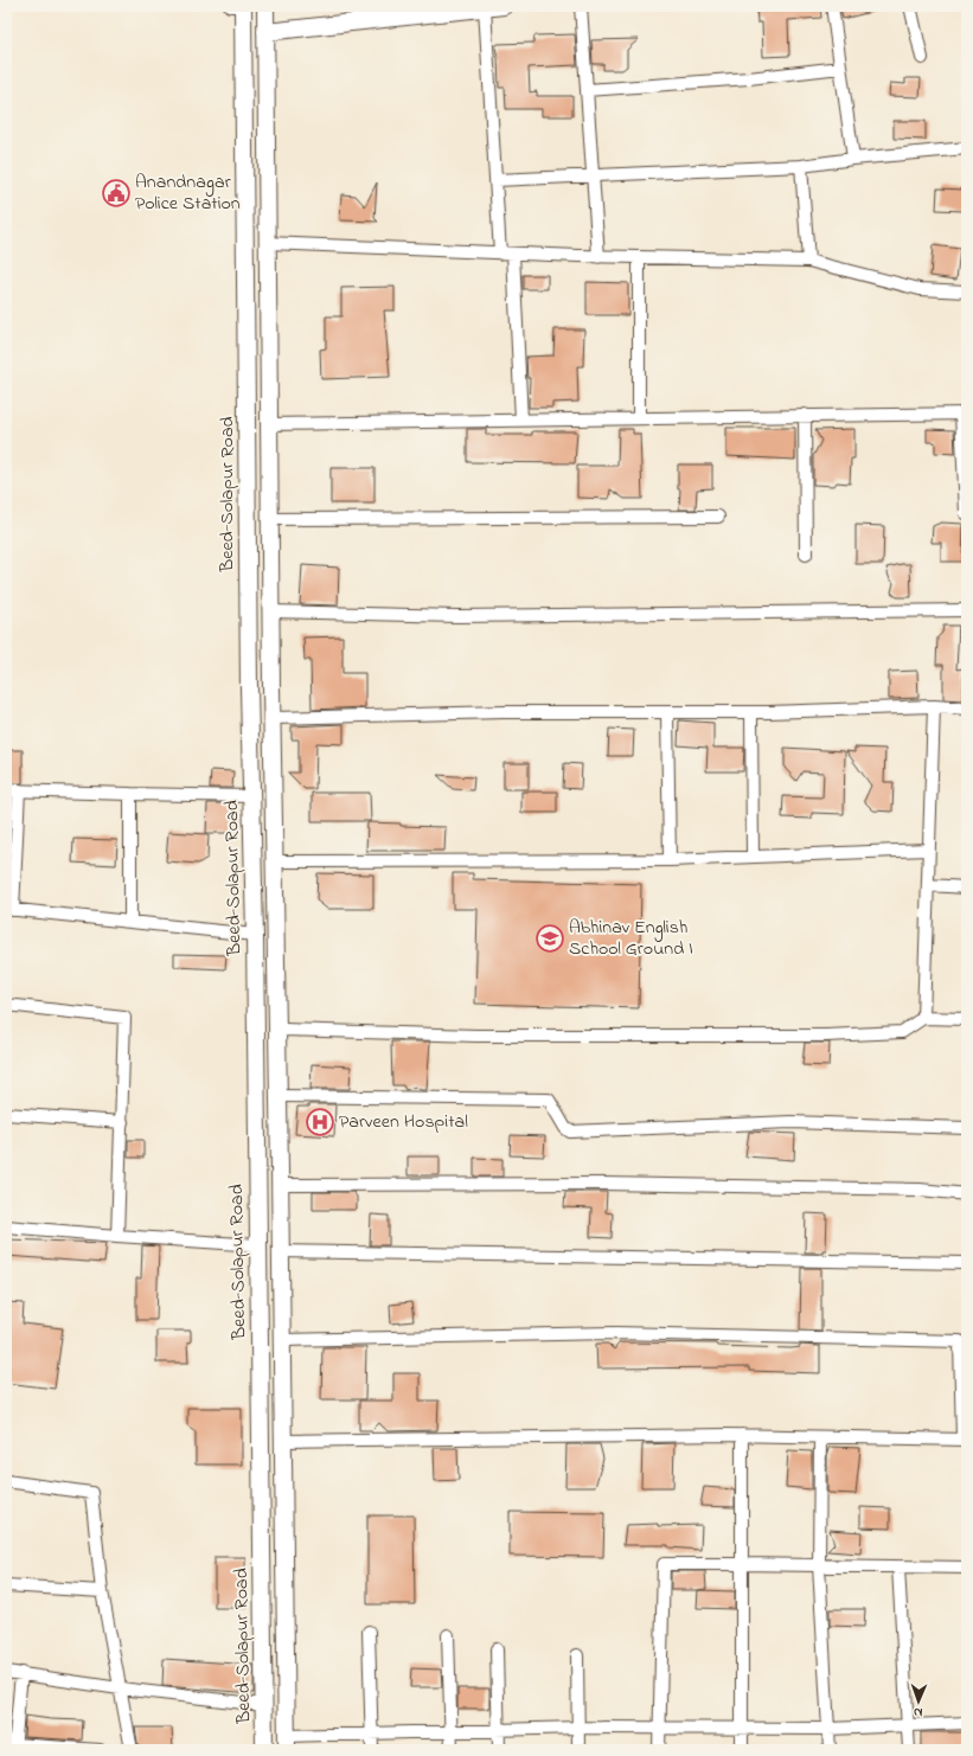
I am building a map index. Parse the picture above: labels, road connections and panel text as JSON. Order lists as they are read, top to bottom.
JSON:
{
  "streets": {
    "main road": ["Beed-Solapur Road"]
  },
  "places": {
    "public building": ["Anandnagar Police Station"],
    "school or university": ["Abhinav English School Ground I"],
    "hospital": ["Parveen Hospital"]
  },
  "north": "bottom"
}
